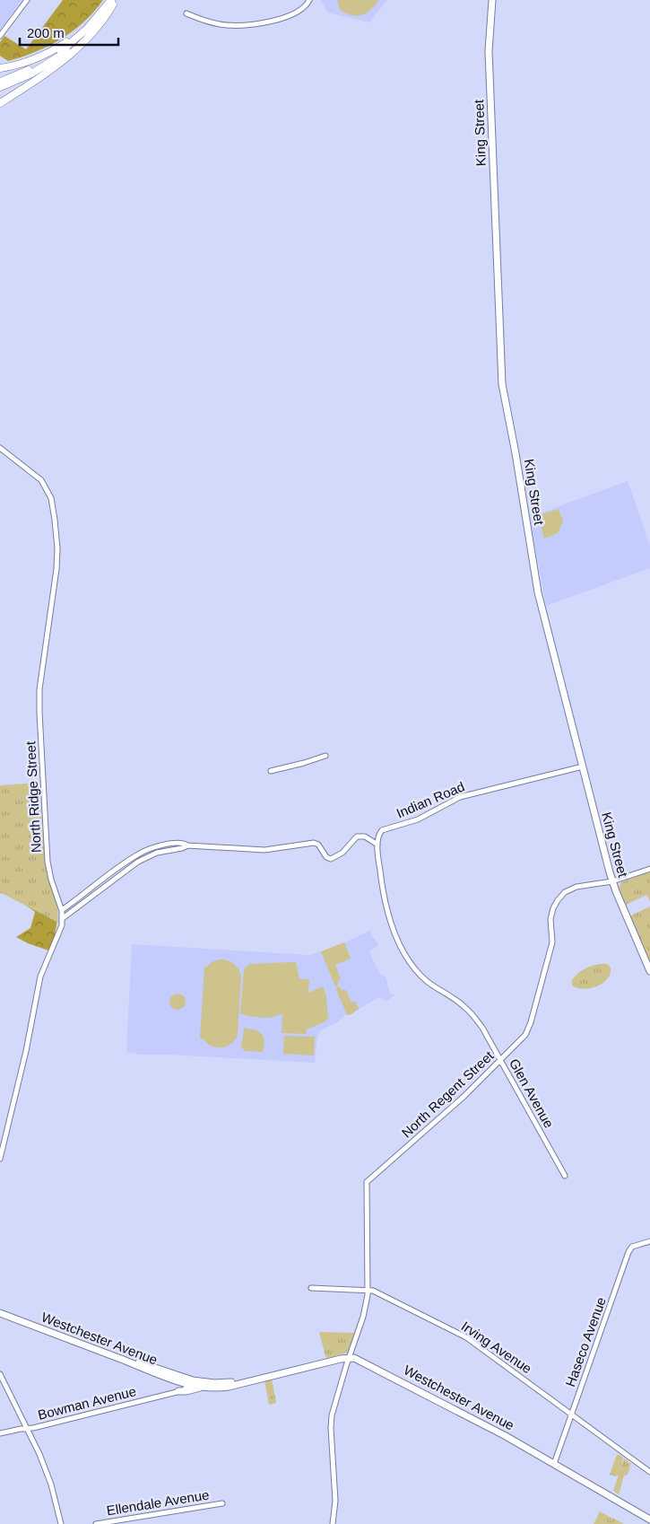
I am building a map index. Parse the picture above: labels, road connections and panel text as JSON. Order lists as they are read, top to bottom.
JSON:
{
  "streets": {
    "main road": ["King Street", "Westchester Avenue"],
    "street": [
      "North Ridge Street",
      "Indian Road",
      "Glen Avenue",
      "North Regent Street",
      "Haseco Avenue",
      "Irving Avenue",
      "Bowman Avenue",
      "Ellendale Avenue"
    ]
  },
  "crossings": [
    ["King Street", "Indian Road"],
    ["King Street", "North Regent Street"],
    ["Indian Road", "Glen Avenue"],
    ["Glen Avenue", "North Regent Street"],
    ["North Regent Street", "Westchester Avenue"],
    ["North Regent Street", "Irving Avenue"],
    ["Westchester Avenue", "Haseco Avenue"],
    ["Westchester Avenue", "Bowman Avenue"],
    ["Haseco Avenue", "Irving Avenue"]
  ],
  "scale_bar": "200 m"
}
